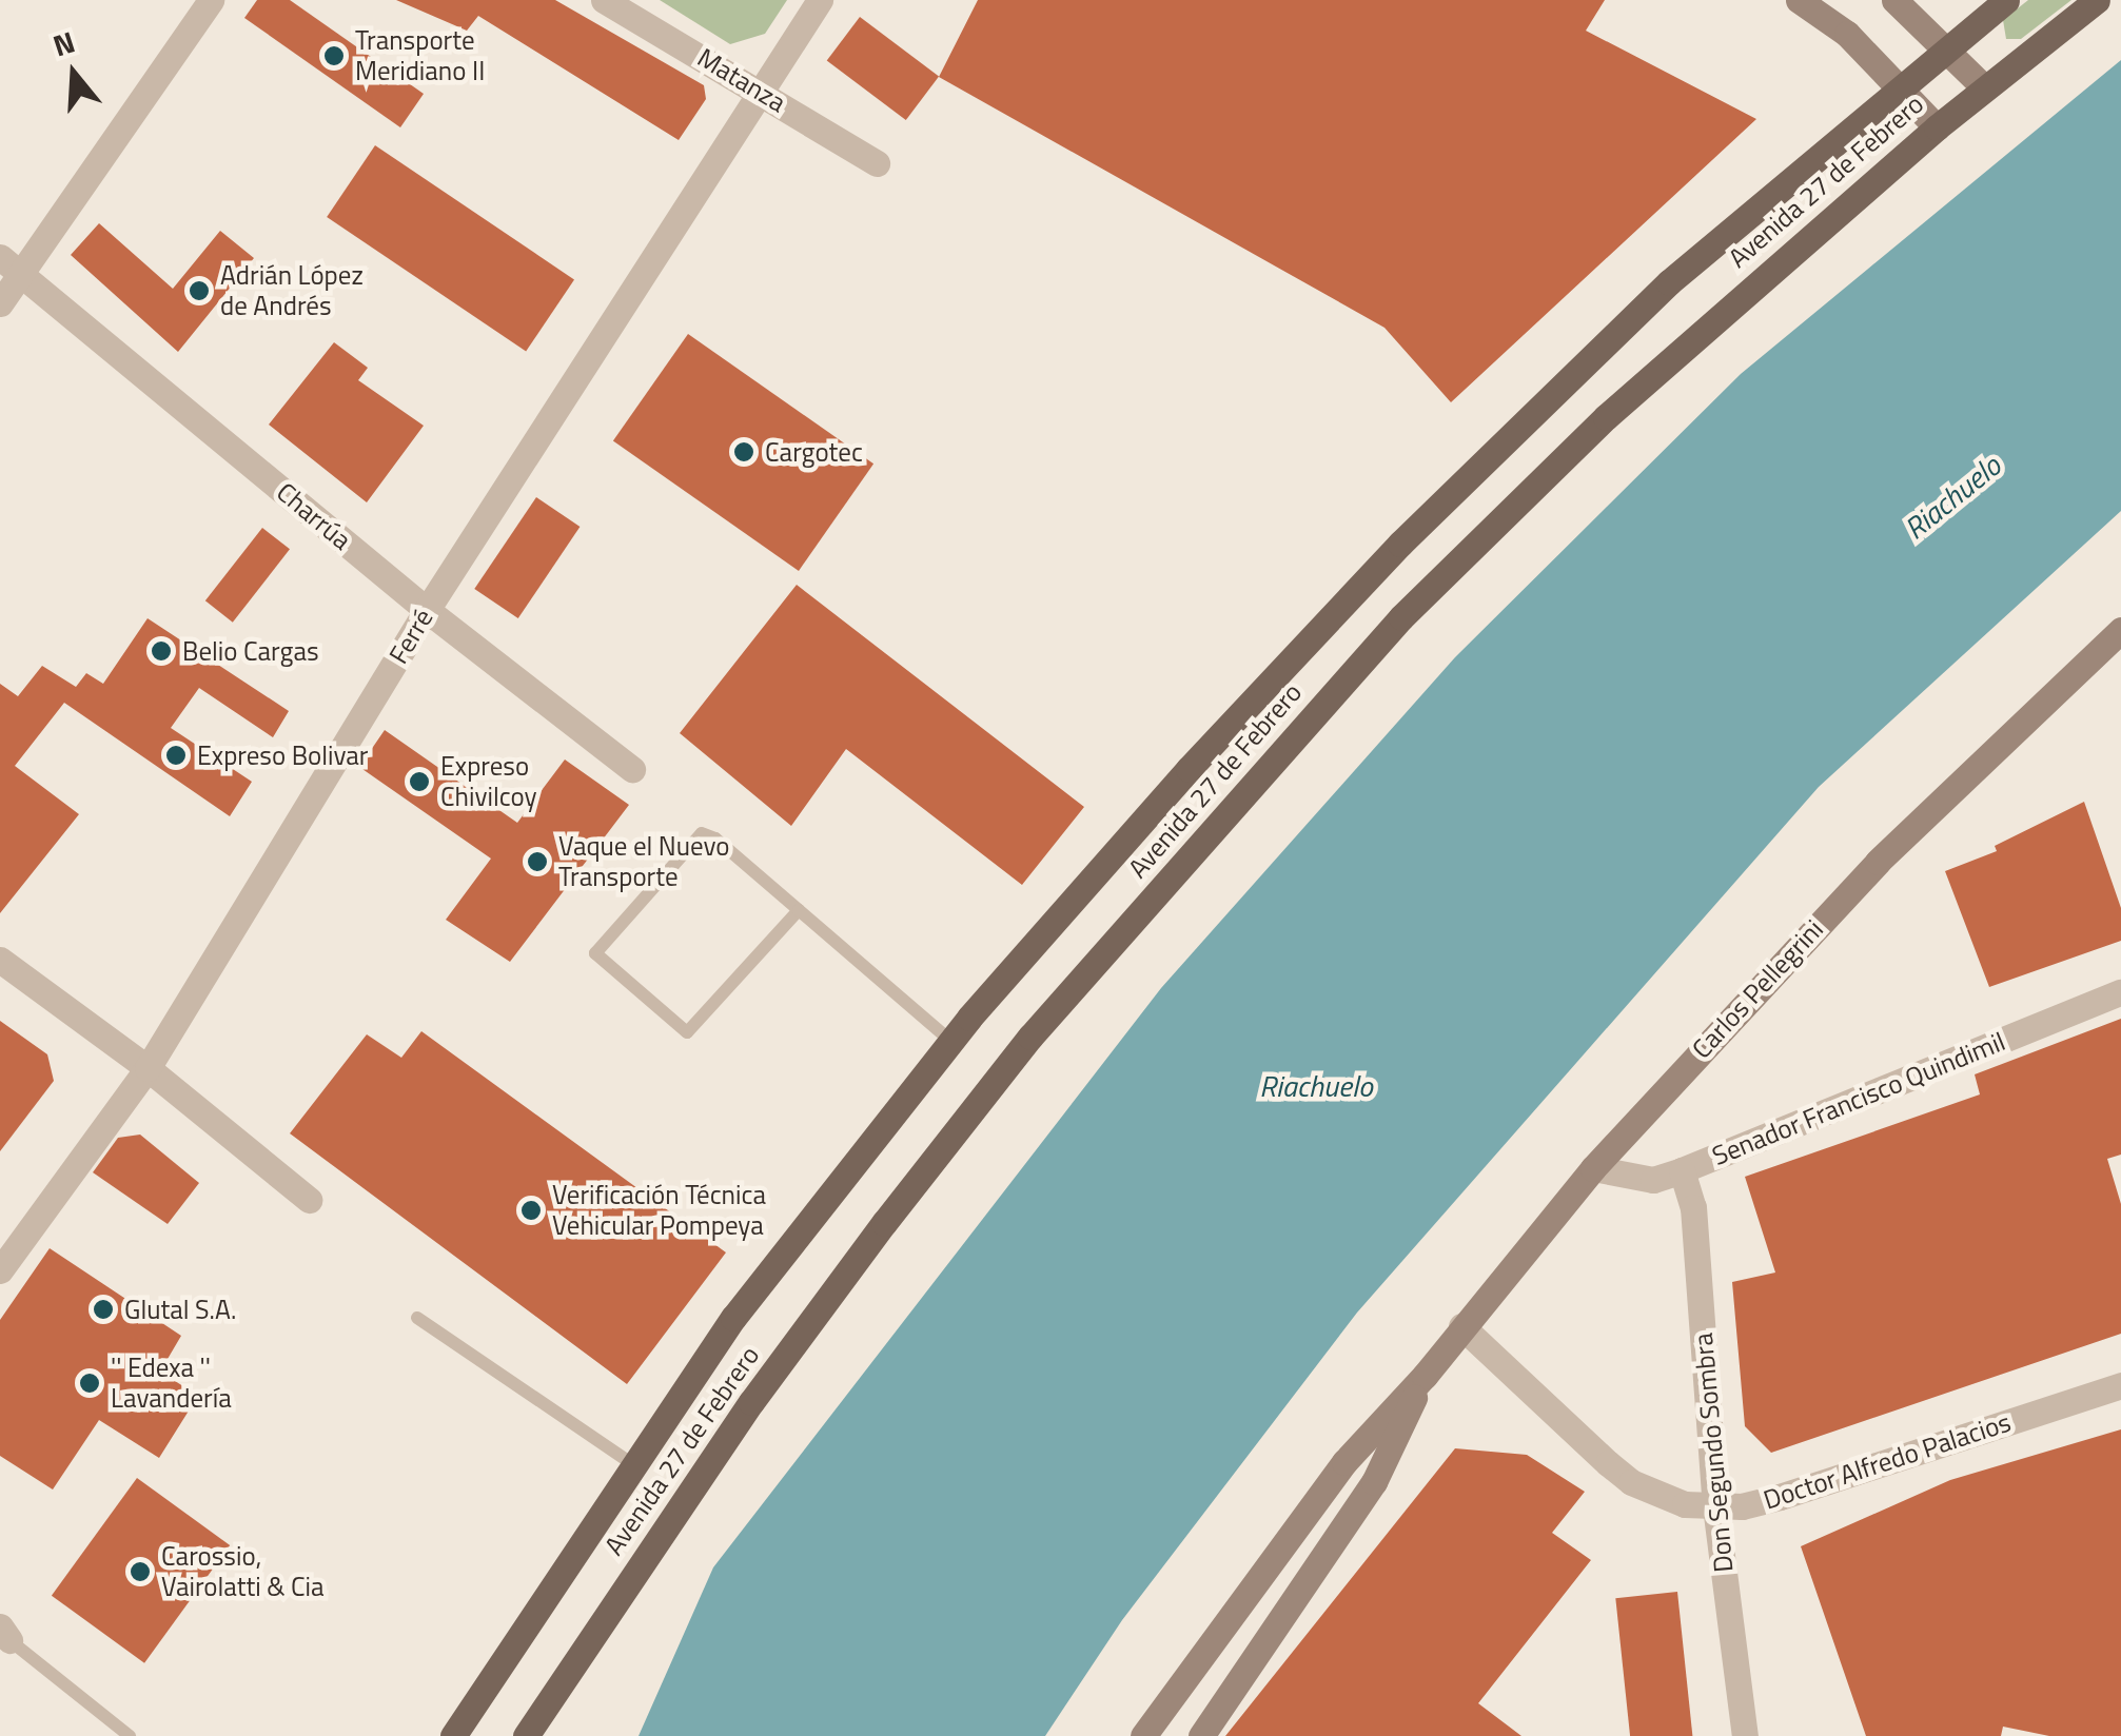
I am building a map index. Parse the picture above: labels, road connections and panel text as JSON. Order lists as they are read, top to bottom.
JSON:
{
  "streets": {
    "main road": ["Avenida 27 de Febrero", "Carlos Pellegrini"],
    "street": [
      "Matanza",
      "Charrúa",
      "Ferré",
      "Senador Francisco Quindimil",
      "Don Segundo Sombra",
      "Doctor Alfredo Palacios"
    ]
  },
  "crossings": [
    ["Matanza", "Ferré"],
    ["Charrúa", "Ferré"],
    ["Carlos Pellegrini", "Senador Francisco Quindimil"],
    ["Carlos Pellegrini", "Doctor Alfredo Palacios"],
    ["Senador Francisco Quindimil", "Don Segundo Sombra"],
    ["Don Segundo Sombra", "Doctor Alfredo Palacios"]
  ],
  "water": ["Riachuelo"],
  "places": [
    "Transporte Meridiano II",
    "Adrián López de Andrés",
    "Cargotec",
    "Belio Cargas",
    "Expreso Bolivar",
    "Expreso Chivilcoy",
    "Vaque el Nuevo Transporte",
    "Verificación Técnica Vehicular Pompeya",
    "Glutal S.A.",
    "'' Edexa '' Lavandería",
    "Carossio, Vairolatti & Cia"
  ],
  "north": "top"
}
